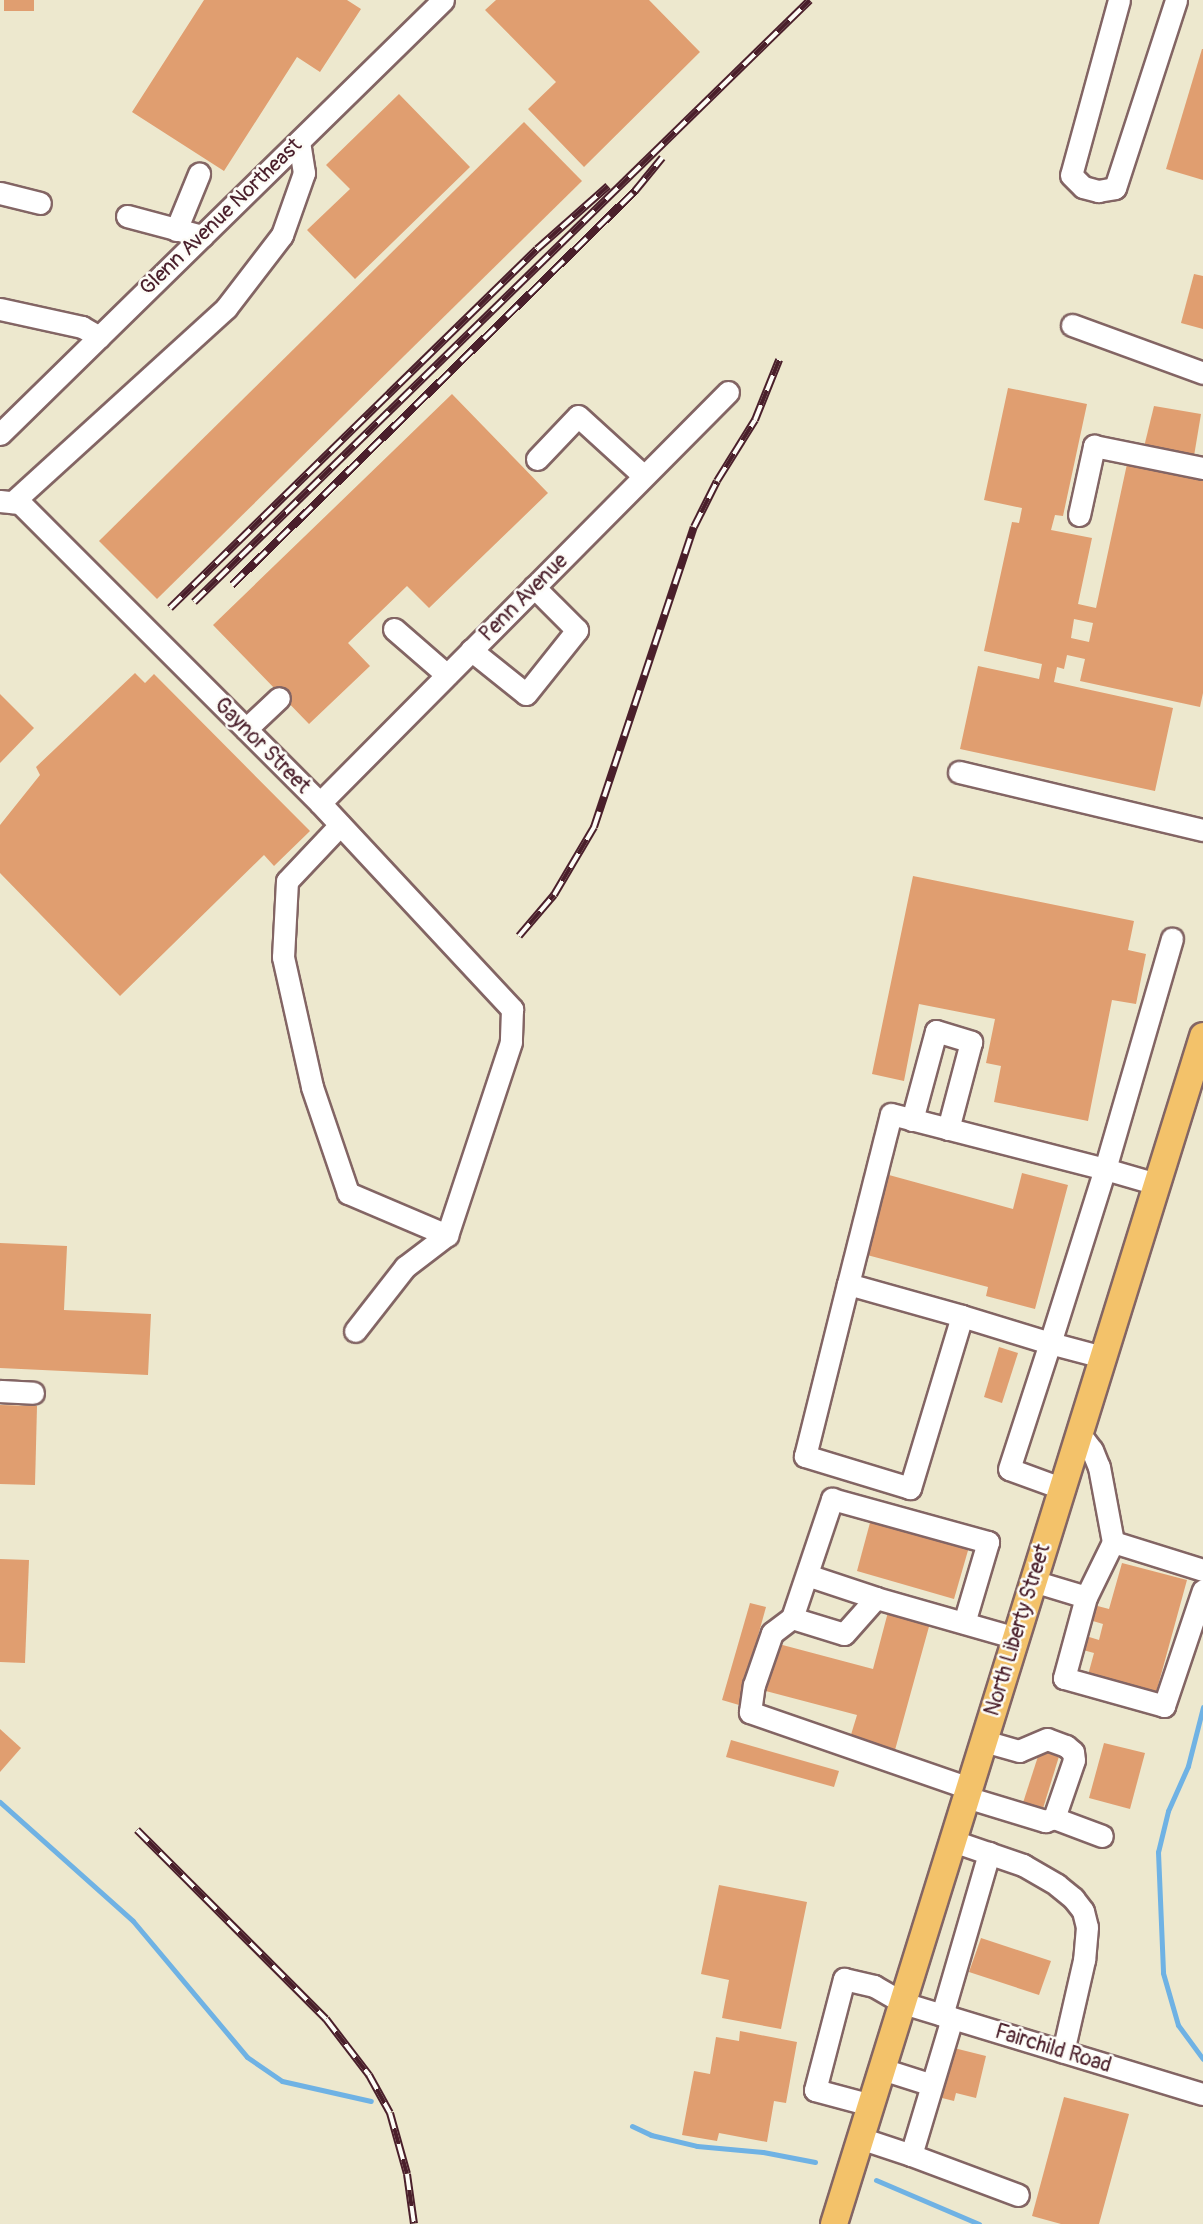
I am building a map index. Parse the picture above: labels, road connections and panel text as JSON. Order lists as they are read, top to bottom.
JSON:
{
  "streets": {
    "main road": ["North Liberty Street"],
    "street": [
      "Glenn Avenue Northeast",
      "Penn Avenue",
      "Gaynor Street",
      "Fairchild Road"
    ]
  },
  "crossings": [
    ["Penn Avenue", "Gaynor Street"],
    ["North Liberty Street", "Fairchild Road"]
  ]
}
